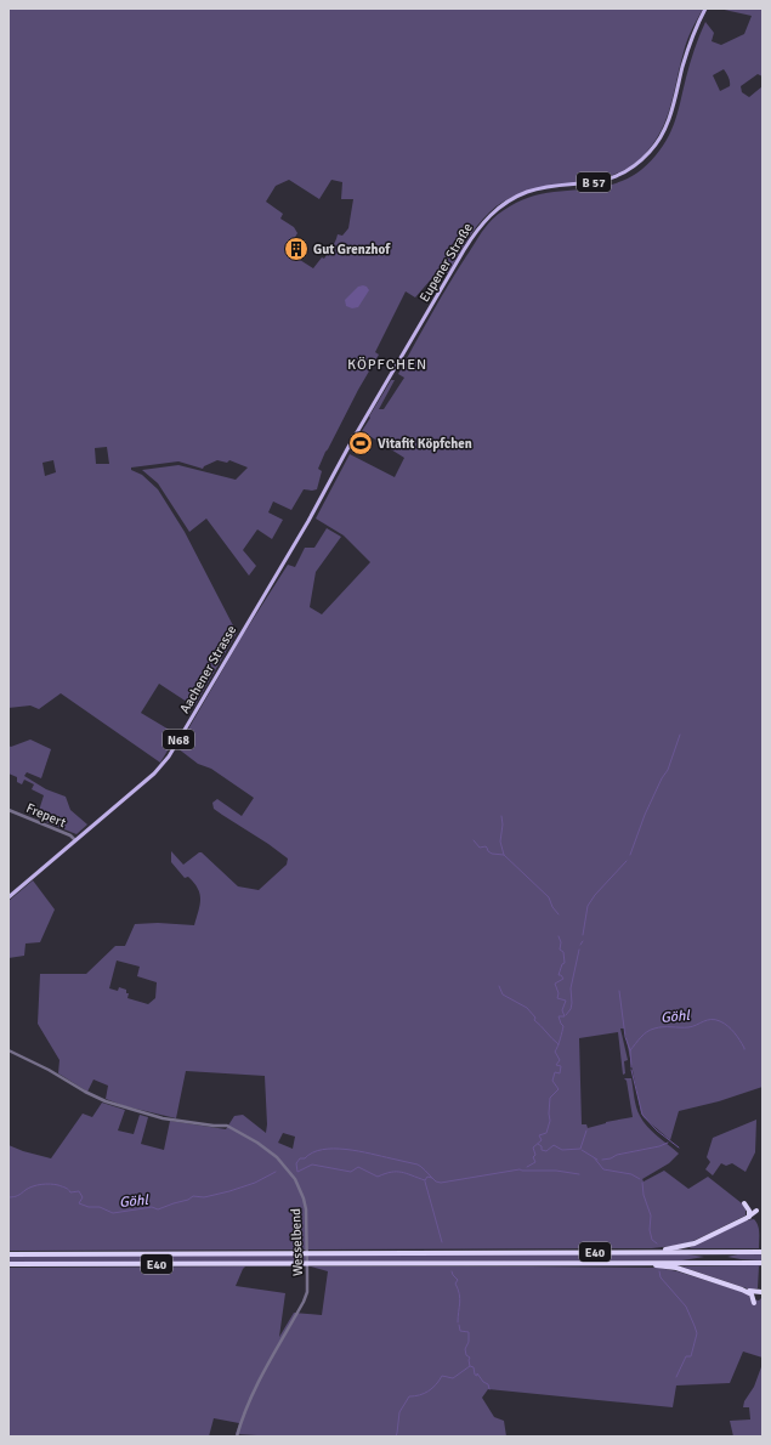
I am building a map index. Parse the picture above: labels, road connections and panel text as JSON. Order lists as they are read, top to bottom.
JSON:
{
  "streets": {
    "highway": ["E40"],
    "main road": [
      "B 57",
      "Eupener Straße",
      "Aachener Strasse",
      "N68"
    ],
    "street": ["Frepert", "Wesselbend"]
  },
  "crossings": [
    ["Eupener Straße", "Aachener Strasse"],
    ["Aachener Strasse", "Frepert"]
  ],
  "districts": ["KÖPFCHEN"],
  "water": ["Göhl"],
  "places": {
    "building": ["Gut Grenzhof"],
    "sports": ["Vitafit Köpfchen"]
  }
}
